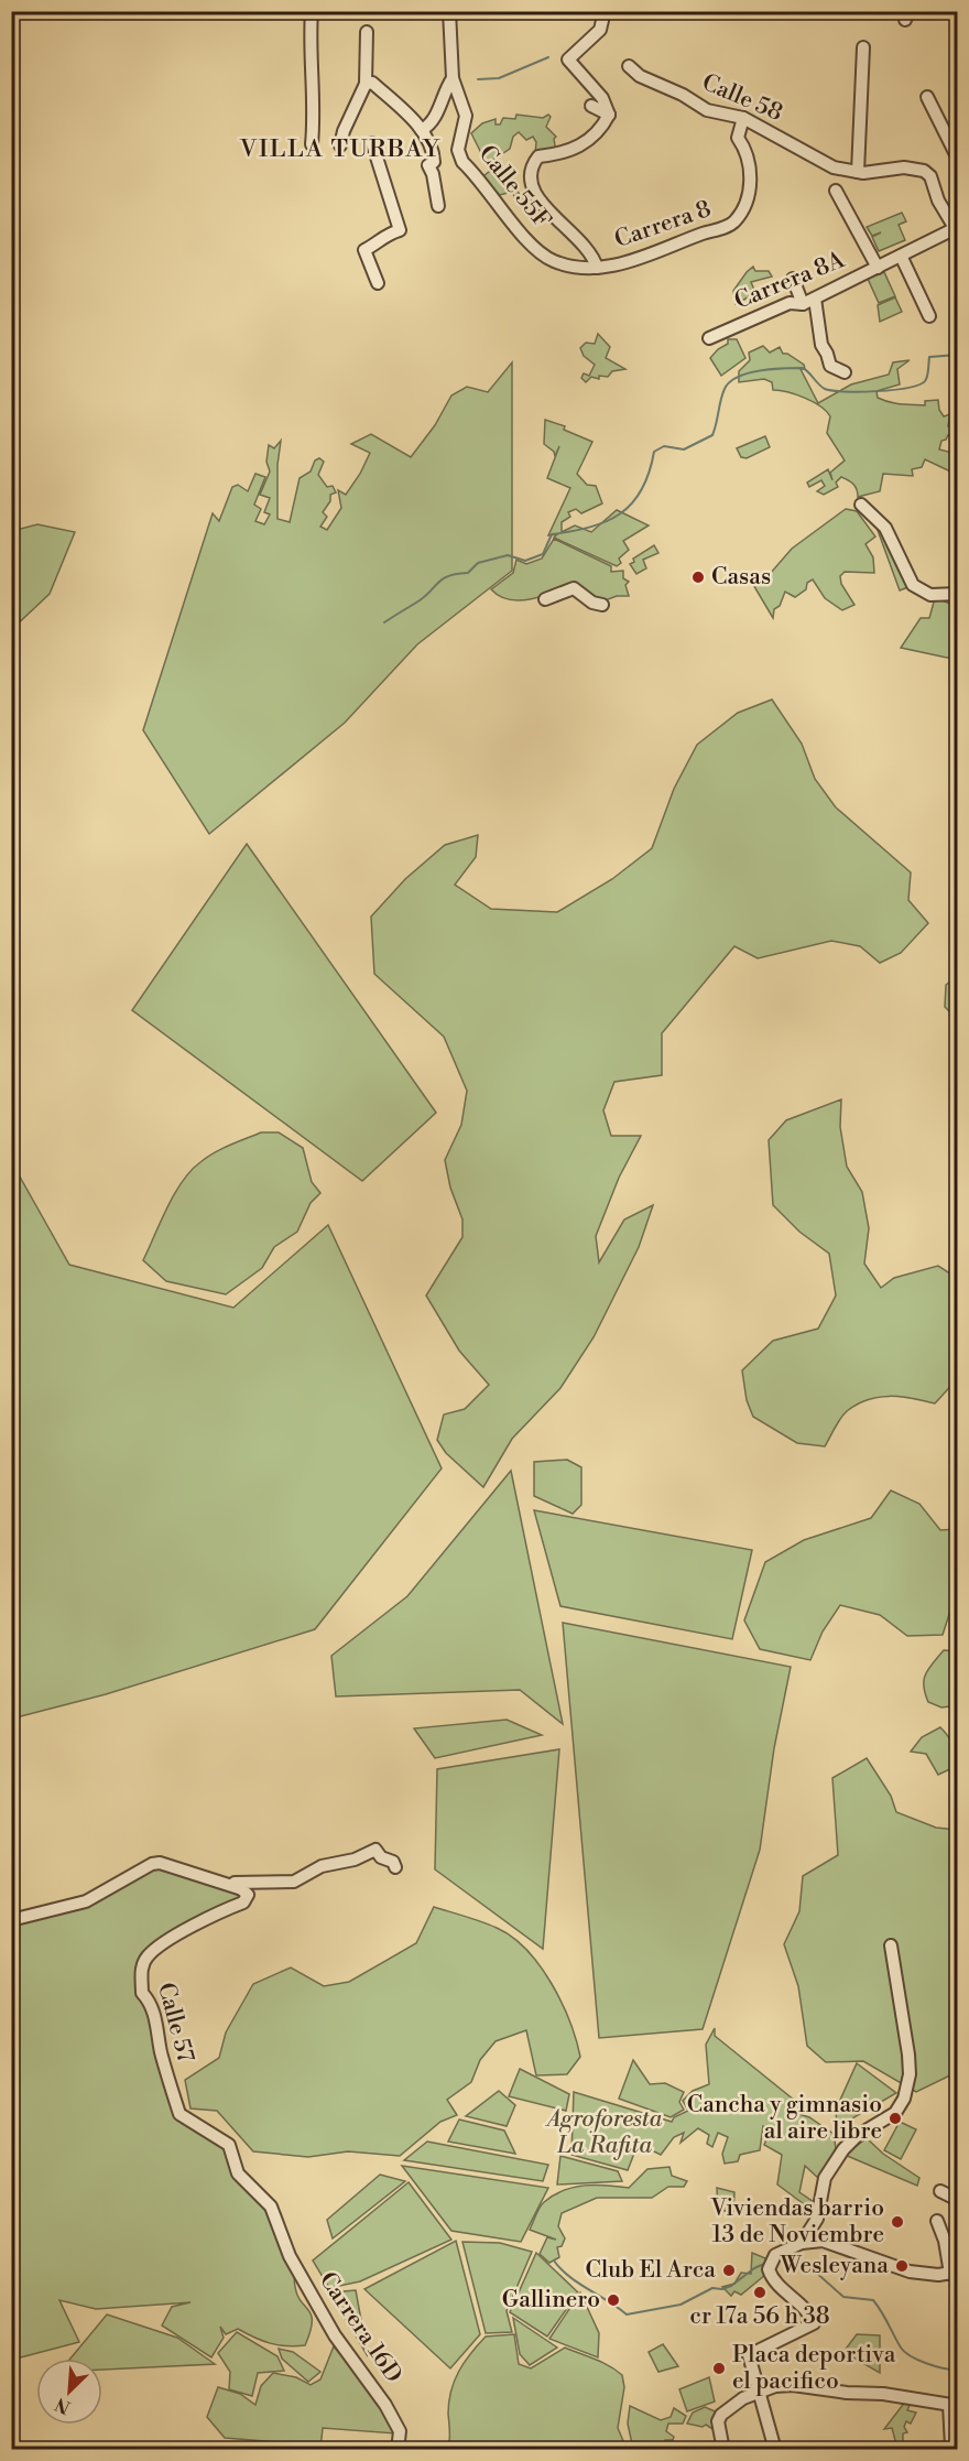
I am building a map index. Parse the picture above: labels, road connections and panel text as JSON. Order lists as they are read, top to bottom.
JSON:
{
  "streets": {
    "street": [
      "Calle 58",
      "Calle 55F",
      "Carrera 8",
      "Carrera 8A",
      "Calle 57",
      "Carrera 16D"
    ]
  },
  "crossings": [
    ["Calle 58", "Carrera 8"],
    ["Calle 55F", "Carrera 8"],
    ["Calle 57", "Carrera 16D"]
  ],
  "districts": ["VILLA TURBAY"],
  "parks": ["Agroforesta La Rafita"],
  "places": [
    "Casas",
    "Cancha y gimnasio al aire libre",
    "Viviendas barrio 13 de Noviembre",
    "Wesleyana",
    "Club El Arca",
    "cr 17a 56 h 38",
    "Gallinero",
    "Placa deportiva el pacifico"
  ],
  "north": "bottom left"
}
